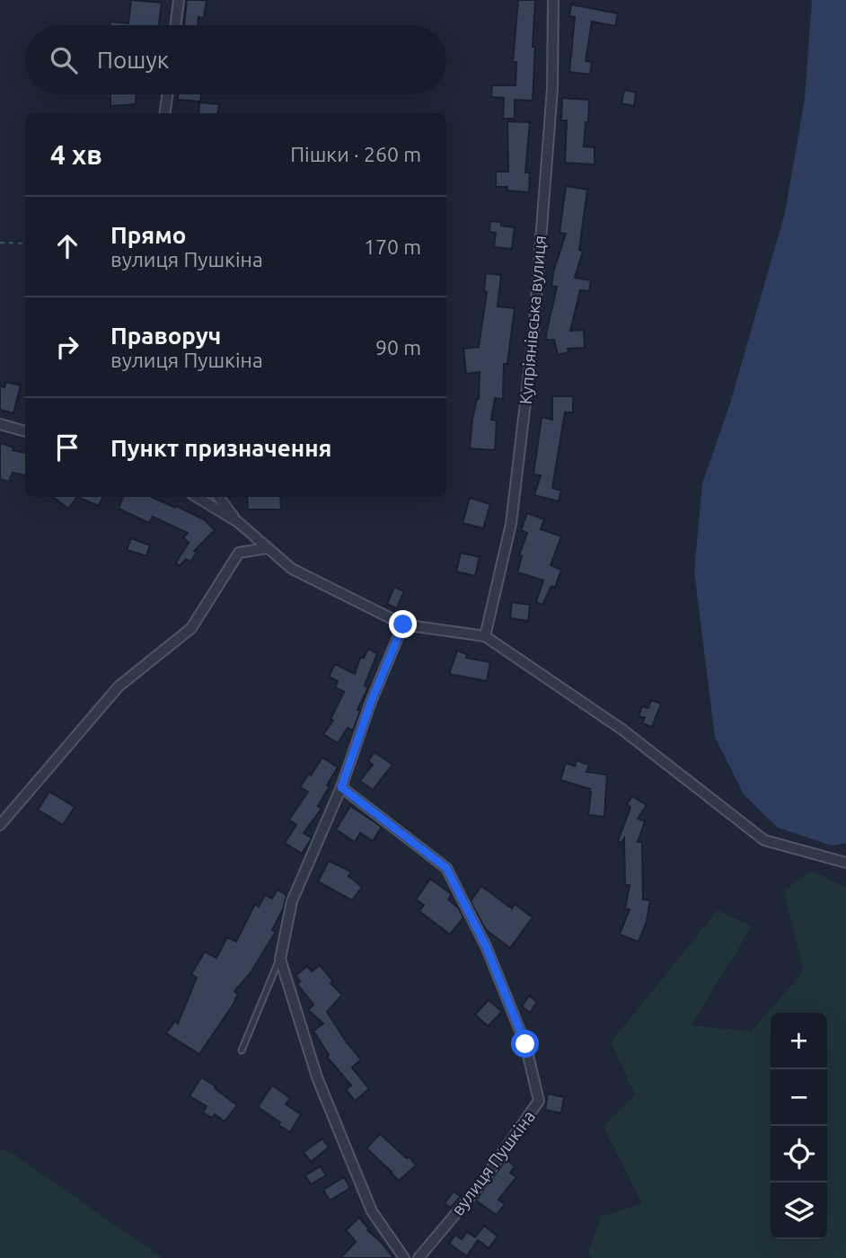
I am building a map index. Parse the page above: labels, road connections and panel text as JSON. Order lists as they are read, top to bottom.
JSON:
{
  "streets": {
    "street": ["Купріянівська вулиця", "вулиця Пушкіна"]
  },
  "page": {
    "search": "Пошук",
    "heading": ["4 хв", "Пішки · 260 m"],
    "list": [
      ["Прямо", "вулиця Пушкіна", "170 m"],
      ["Праворуч", "вулиця Пушкіна", "90 m"],
      "Пункт призначення"
    ],
    "map_buttons": ["+", "−"]
  }
}
